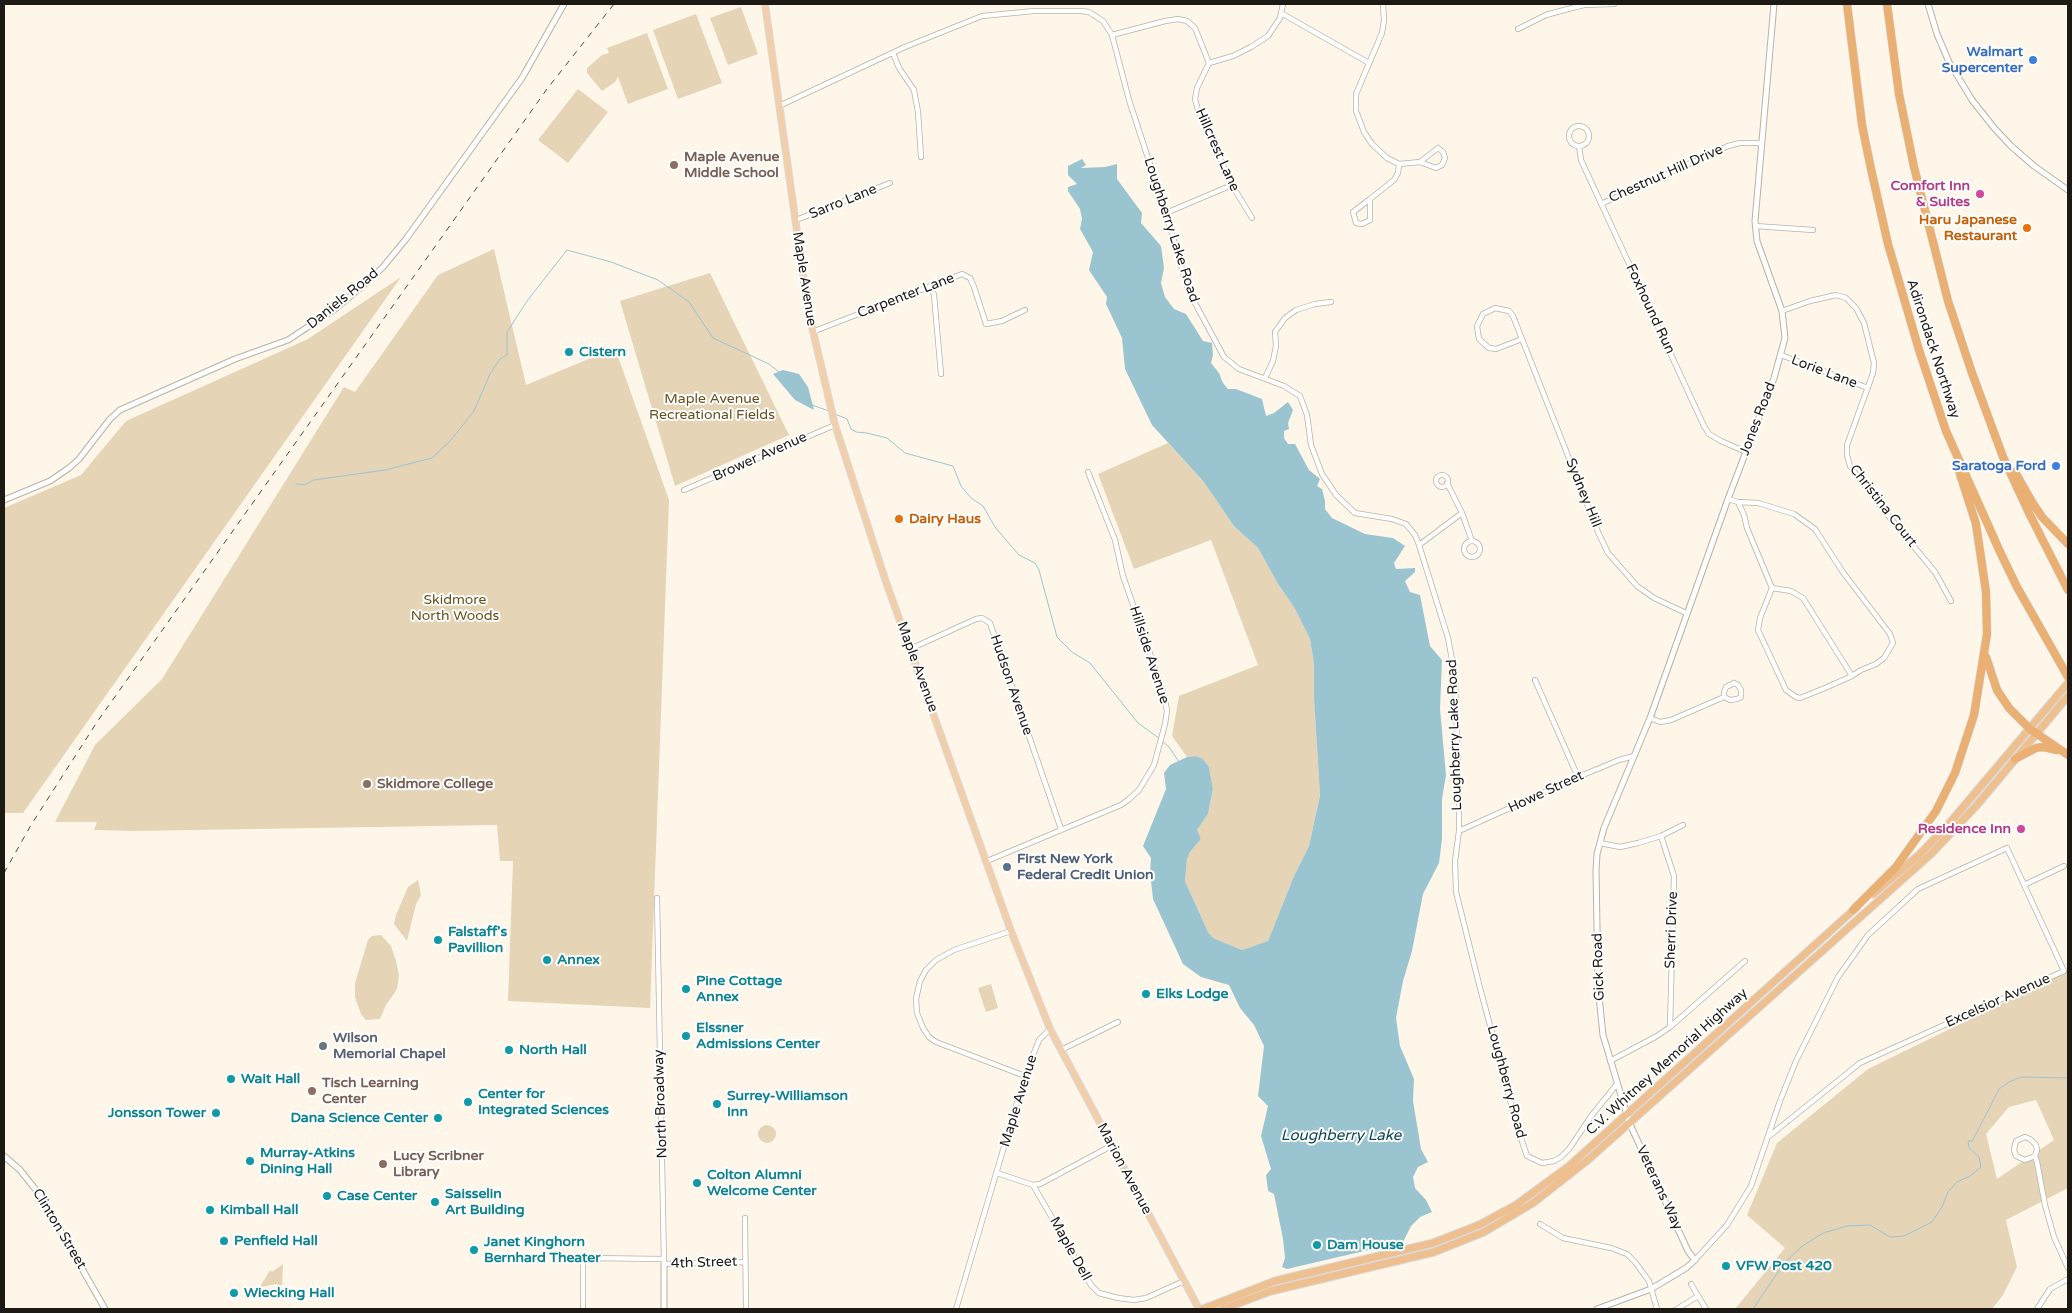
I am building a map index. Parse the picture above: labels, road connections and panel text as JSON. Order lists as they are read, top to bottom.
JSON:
{
  "streets": {
    "highway": ["Adirondack Northway", "C.V. Whitney Memorial Highway"],
    "main road": ["Maple Avenue", "Marion Avenue"],
    "street": [
      "Hillcrest Lane",
      "Chestnut Hill Drive",
      "Sarro Lane",
      "Loughberry Lake Road",
      "Carpenter Lane",
      "Daniels Road",
      "Foxhound Run",
      "Lorie Lane",
      "Jones Road",
      "Brower Avenue",
      "Sydney Hill",
      "Christina Court",
      "Hillside Avenue",
      "Hudson Avenue",
      "Howe Street",
      "Sherri Drive",
      "Gick Road",
      "Excelsior Avenue",
      "Loughberry Road",
      "North Broadway",
      "Veterans Way",
      "Clinton Street",
      "Maple Dell",
      "4th Street"
    ]
  },
  "crossings": [
    ["Chestnut Hill Drive", "Foxhound Run"],
    ["Chestnut Hill Drive", "Jones Road"],
    ["Sarro Lane", "Maple Avenue"],
    ["Loughberry Lake Road", "Maple Avenue"],
    ["Loughberry Lake Road", "Howe Street"],
    ["Loughberry Lake Road", "Loughberry Road"],
    ["Maple Avenue", "Carpenter Lane"],
    ["Maple Avenue", "Brower Avenue"],
    ["Maple Avenue", "Hillside Avenue"],
    ["Maple Avenue", "Hudson Avenue"],
    ["Maple Avenue", "Marion Avenue"],
    ["Foxhound Run", "Jones Road"],
    ["Lorie Lane", "Jones Road"],
    ["Lorie Lane", "Christina Court"],
    ["Jones Road", "Sydney Hill"],
    ["Jones Road", "Christina Court"],
    ["Jones Road", "Howe Street"],
    ["Jones Road", "Gick Road"],
    ["Hillside Avenue", "Hudson Avenue"],
    ["Gick Road", "C.V. Whitney Memorial Highway"],
    ["Gick Road", "Loughberry Road"],
    ["Gick Road", "Veterans Way"],
    ["Excelsior Avenue", "Veterans Way"],
    ["C.V. Whitney Memorial Highway", "Marion Avenue"],
    ["C.V. Whitney Memorial Highway", "Veterans Way"],
    ["North Broadway", "4th Street"],
    ["Marion Avenue", "Maple Dell"]
  ],
  "water": ["Loughberry Lake"],
  "parks": ["Maple Avenue Recreational Fields", "Skidmore North Woods"],
  "places": [
    "Walmart Supercenter",
    "Maple Avenue Middle School",
    "Comfort Inn & Suites",
    "Haru Japanese Restaurant",
    "Cistern",
    "Saratoga Ford",
    "Dairy Haus",
    "Skidmore College",
    "Residence Inn",
    "First New York Federal Credit Union",
    "Falstaff's Pavillion",
    "Annex",
    "Pine Cottage Annex",
    "Elks Lodge",
    "Elssner Admissions Center",
    "Wilson Memorial Chapel",
    "North Hall",
    "Wait Hall",
    "Tisch Learning Center",
    "Center for Integrated Sciences",
    "Surrey-Williamson Inn",
    "Jonsson Tower",
    "Dana Science Center",
    "Murray-Atkins Dining Hall",
    "Lucy Scribner Library",
    "Colton Alumni Welcome Center",
    "Case Center",
    "Saisselin Art Building",
    "Kimball Hall",
    "Penfield Hall",
    "Dam House",
    "Janet Kinghorn Bernhard Theater",
    "VFW Post 420",
    "Wiecking Hall"
  ]
}
